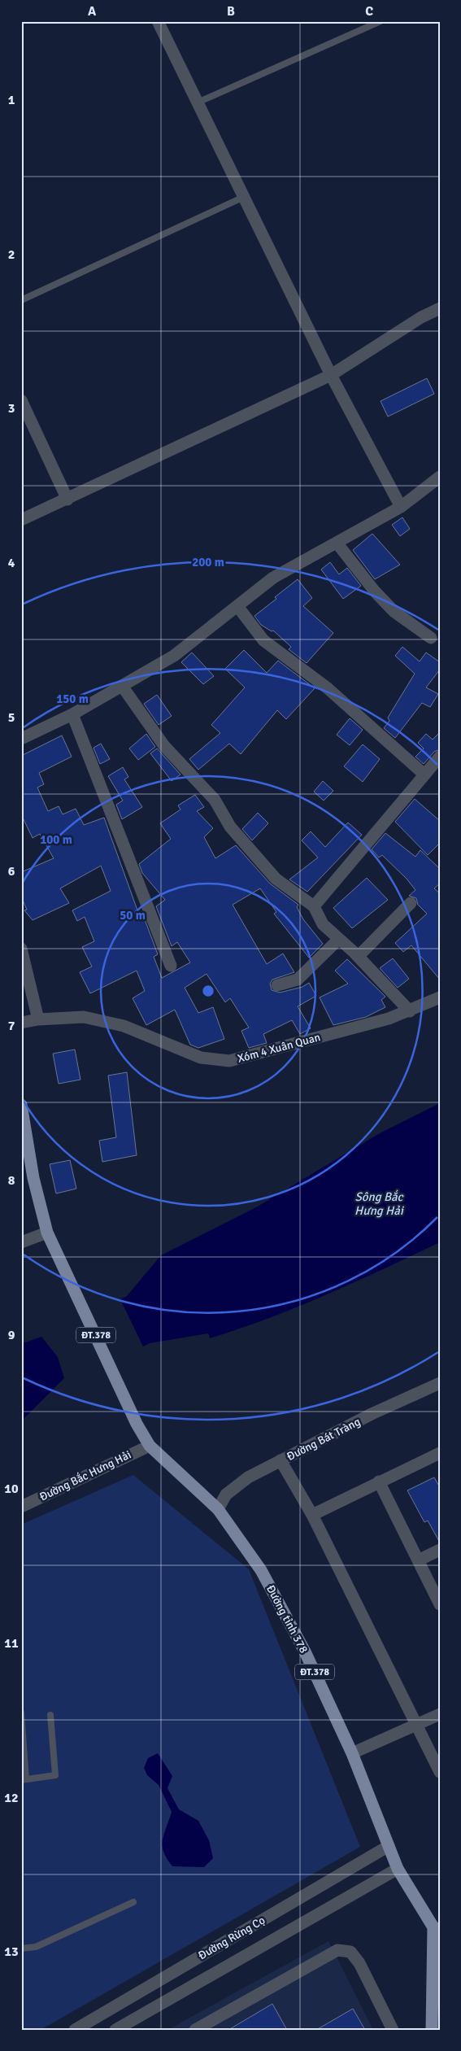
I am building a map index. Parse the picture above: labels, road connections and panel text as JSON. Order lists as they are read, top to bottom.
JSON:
{
  "streets": {
    "main road": ["ĐT.378", "Đường tỉnh 378"],
    "street": [
      "Xóm 4 Xuân Quan",
      "Đường Bát Tràng",
      "Đường Bắc Hưng Hải",
      "Đường Rừng Cọ"
    ]
  },
  "crossings": [
    ["ĐT.378", "Đường tỉnh 378"],
    ["ĐT.378", "Đường Rừng Cọ"],
    ["Đường Bát Tràng", "Đường tỉnh 378"],
    ["Đường Bắc Hưng Hải", "Đường tỉnh 378"],
    ["Đường tỉnh 378", "Đường Rừng Cọ"]
  ],
  "water": ["Sông Bắc Hưng Hải"],
  "grid": {
    "columns": ["A", "B", "C"],
    "rows": [
      "1",
      "2",
      "3",
      "4",
      "5",
      "6",
      "7",
      "8",
      "9",
      "10",
      "11",
      "12",
      "13"
    ]
  },
  "rings": [
    "200 m",
    "150 m",
    "100 m",
    "50 m"
  ]
}
